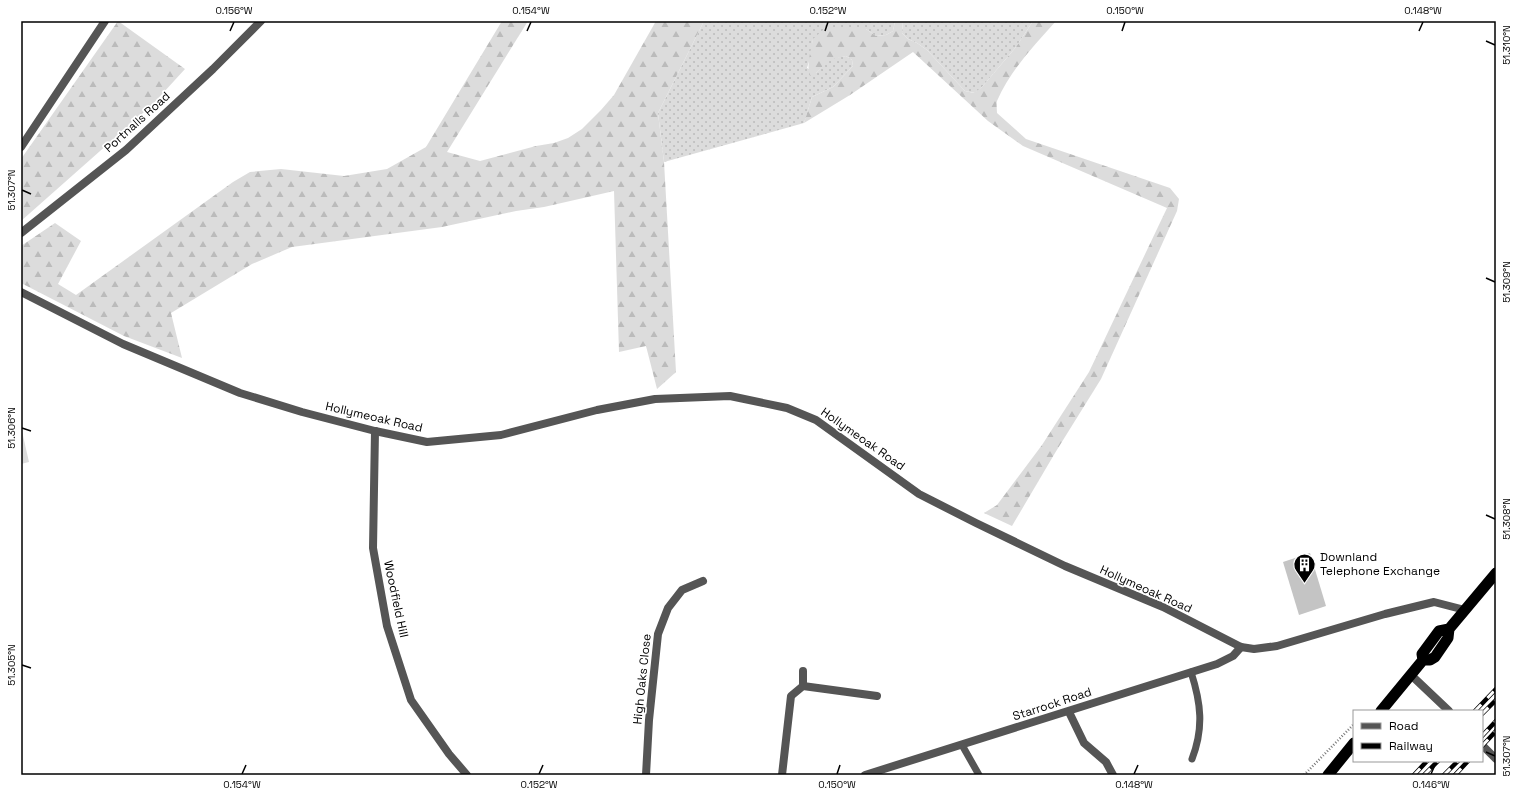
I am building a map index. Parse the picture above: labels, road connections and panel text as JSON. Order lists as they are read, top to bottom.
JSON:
{
  "streets": {
    "street": [
      "Portnalls Road",
      "Hollymeoak Road",
      "Woodfield Hill",
      "High Oaks Close",
      "Starrock Road"
    ]
  },
  "crossings": [
    ["Hollymeoak Road", "Woodfield Hill"],
    ["Hollymeoak Road", "Starrock Road"]
  ],
  "places": {
    "building": ["Downland Telephone Exchange"]
  },
  "legend": ["Road", "Railway"],
  "coordinates": [
    "0.156°W",
    "0.154°W",
    "0.152°W",
    "0.150°W",
    "0.148°W",
    "51.310°N",
    "51.307°N",
    "51.309°N",
    "51.306°N",
    "51.308°N",
    "51.305°N",
    "0.146°W"
  ]
}
